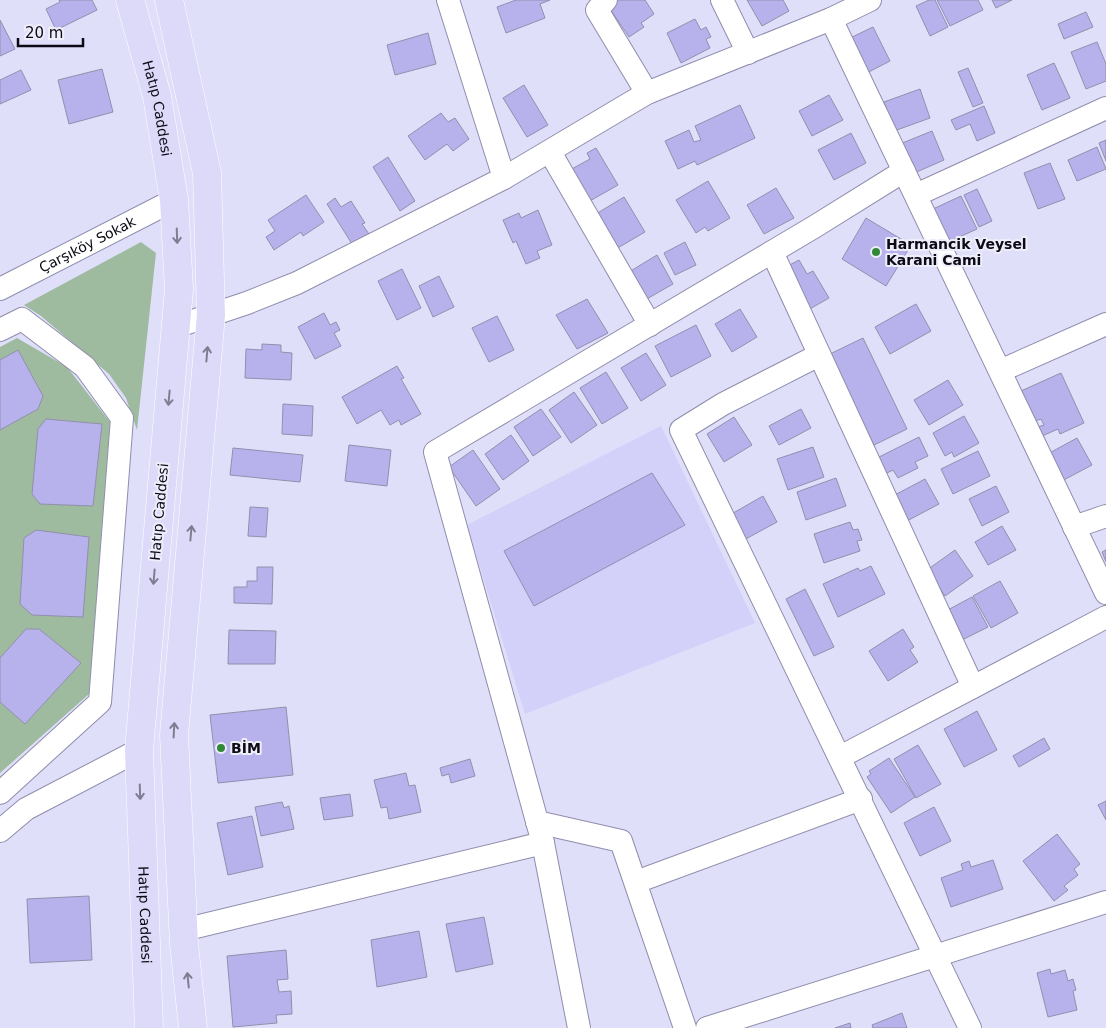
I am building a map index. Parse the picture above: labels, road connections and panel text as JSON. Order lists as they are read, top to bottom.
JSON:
{
  "streets": {
    "main road": ["Hatıp Caddesi"],
    "street": ["Çarşıköy Sokak"]
  },
  "crossings": [
    ["Hatıp Caddesi", "Çarşıköy Sokak"]
  ],
  "places": ["Harmancik Veysel Karani Cami", "BİM"],
  "scale_bar": "20 m"
}
